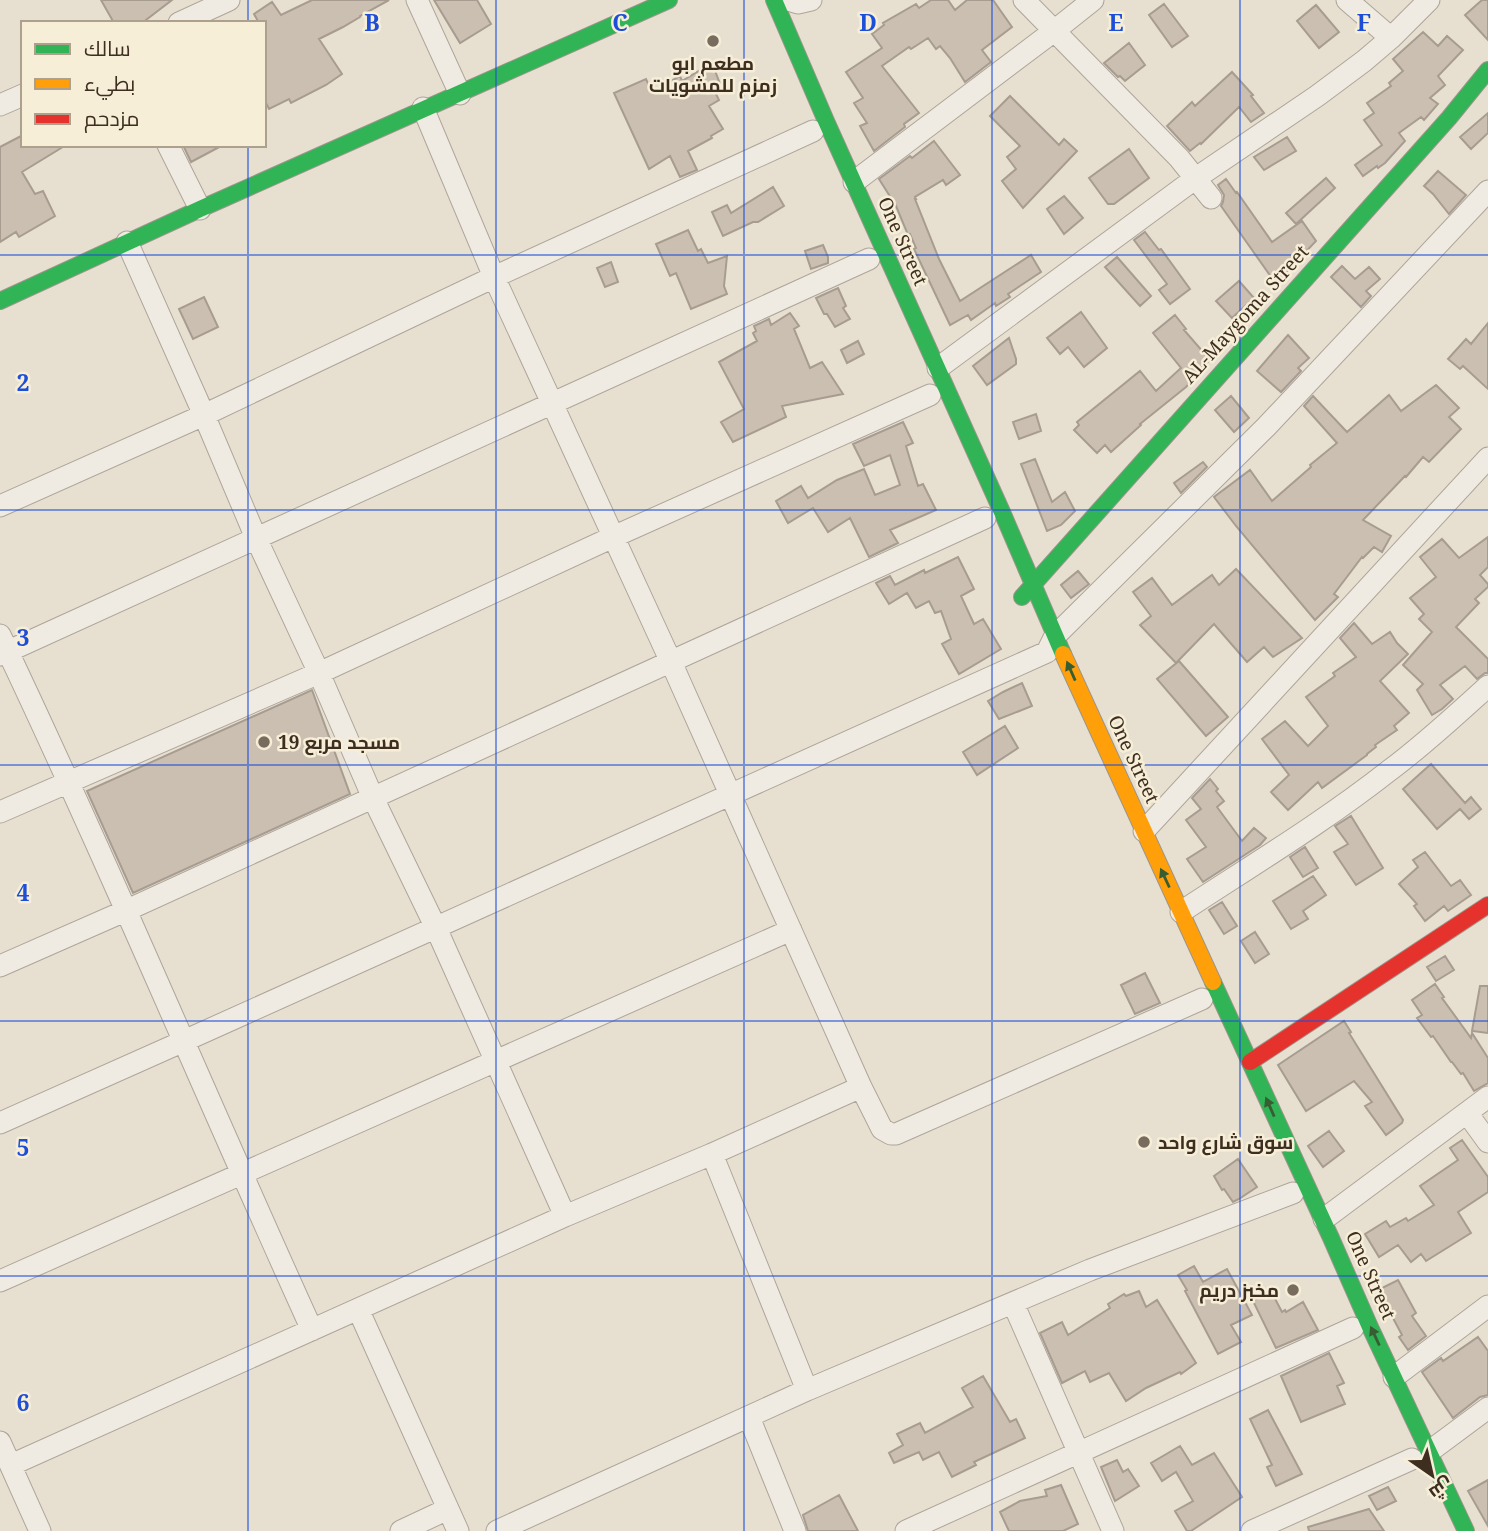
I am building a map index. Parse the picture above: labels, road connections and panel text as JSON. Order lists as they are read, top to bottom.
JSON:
{
  "streets": {
    "street": ["One Street", "AL-Maygoma Street"]
  },
  "crossings": [
    ["One Street", "AL-Maygoma Street"]
  ],
  "one_way": ["One Street"],
  "places": [
    "مطعم ابو زمزم للمشويات",
    "مسجد مربع 19",
    "سوق شارع واحد",
    "مخبز دريم"
  ],
  "legend": ["سالك", "بطيء", "مزدحم"],
  "north": "bottom right",
  "grid": {
    "columns": [
      "B",
      "C",
      "D",
      "E",
      "F"
    ],
    "rows": [
      "2",
      "3",
      "4",
      "5",
      "6"
    ]
  }
}
